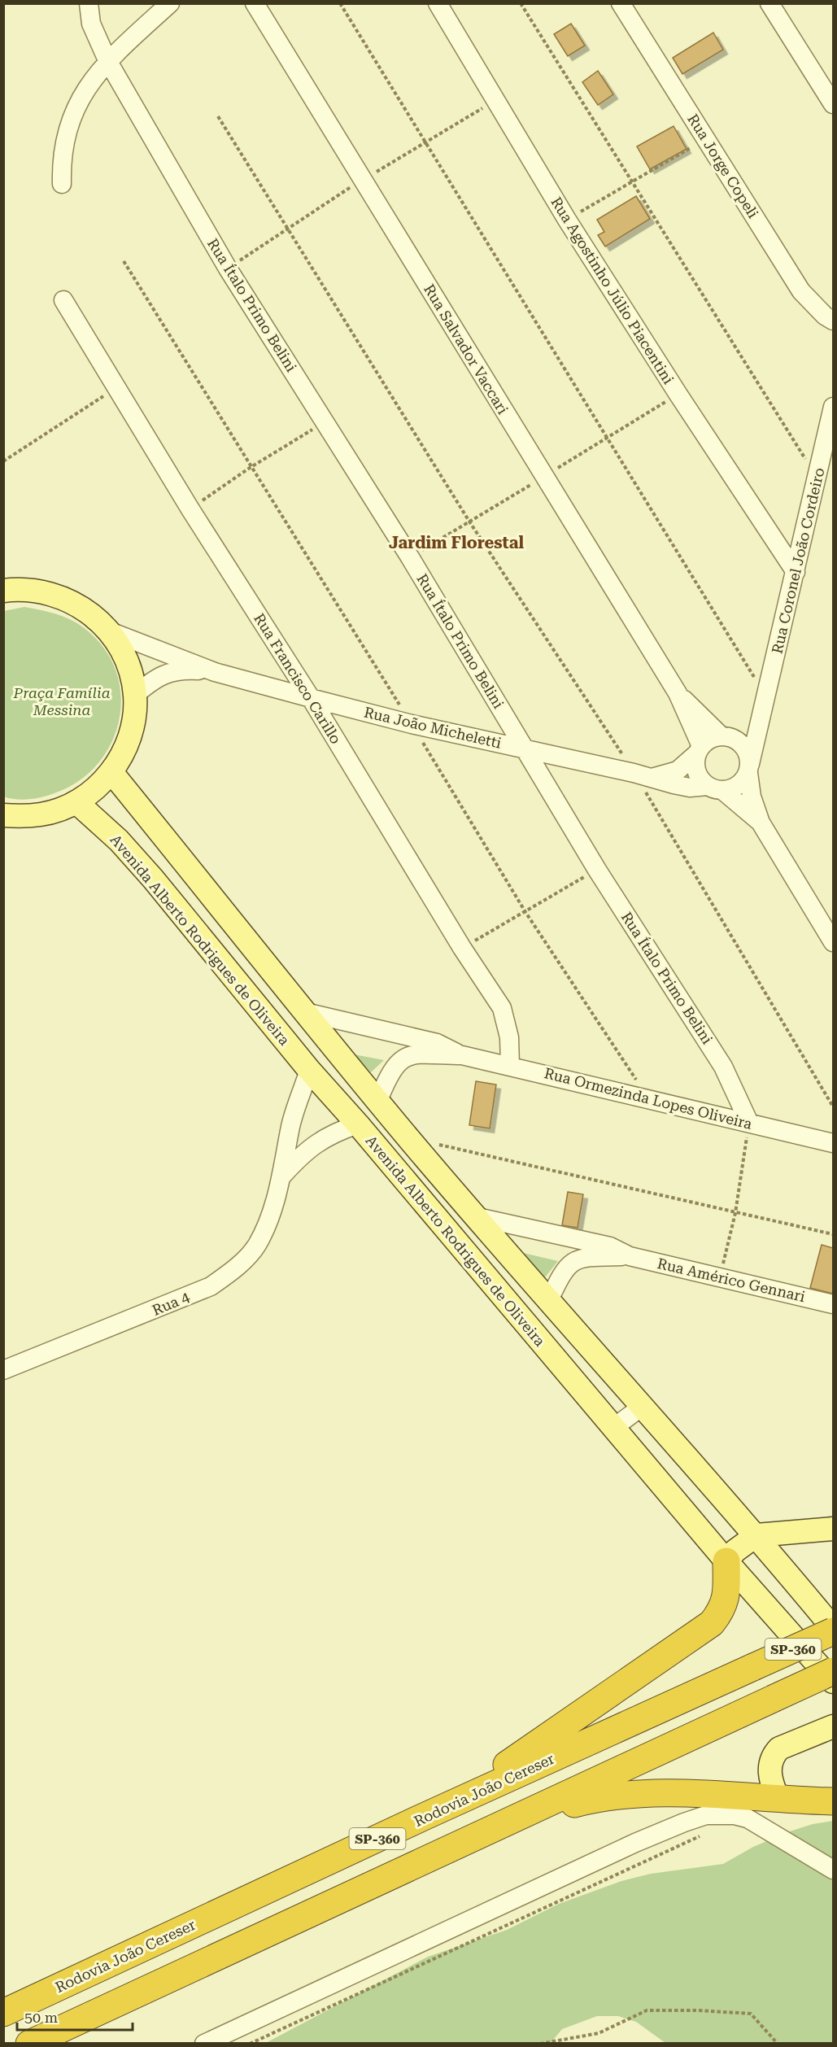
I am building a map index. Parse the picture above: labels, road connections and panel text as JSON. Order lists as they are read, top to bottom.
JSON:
{
  "streets": {
    "highway": ["SP-360", "Rodovia João Cereser"],
    "main road": ["Avenida Alberto Rodrigues de Oliveira"],
    "street": [
      "Rua Jorge Copeli",
      "Rua Agostinho Júlio Piacentini",
      "Rua Ítalo Primo Belini",
      "Rua Salvador Vaccari",
      "Rua Coronel João Cordeiro",
      "Rua Francisco Carillo",
      "Rua João Micheletti",
      "Rua Ormezinda Lopes Oliveira",
      "Rua Américo Gennari",
      "Rua 4"
    ]
  },
  "crossings": [
    ["Rua Agostinho Júlio Piacentini", "Rua Coronel João Cordeiro"],
    ["Rua Ítalo Primo Belini", "Rua João Micheletti"],
    ["Rua Ítalo Primo Belini", "Rua Ormezinda Lopes Oliveira"],
    ["Rua Salvador Vaccari", "Rua Coronel João Cordeiro"],
    ["Rua Salvador Vaccari", "Rua João Micheletti"],
    ["Rua Coronel João Cordeiro", "Rua João Micheletti"],
    ["Rua Francisco Carillo", "Rua João Micheletti"],
    ["Rua Francisco Carillo", "Rua Ormezinda Lopes Oliveira"],
    ["Avenida Alberto Rodrigues de Oliveira", "Rua Ormezinda Lopes Oliveira"],
    ["Avenida Alberto Rodrigues de Oliveira", "Rua Américo Gennari"],
    ["Avenida Alberto Rodrigues de Oliveira", "Rua 4"],
    ["Avenida Alberto Rodrigues de Oliveira", "Rodovia João Cereser"]
  ],
  "districts": ["Jardim Florestal"],
  "parks": ["Praça Família Messina"],
  "scale_bar": "50 m"
}
